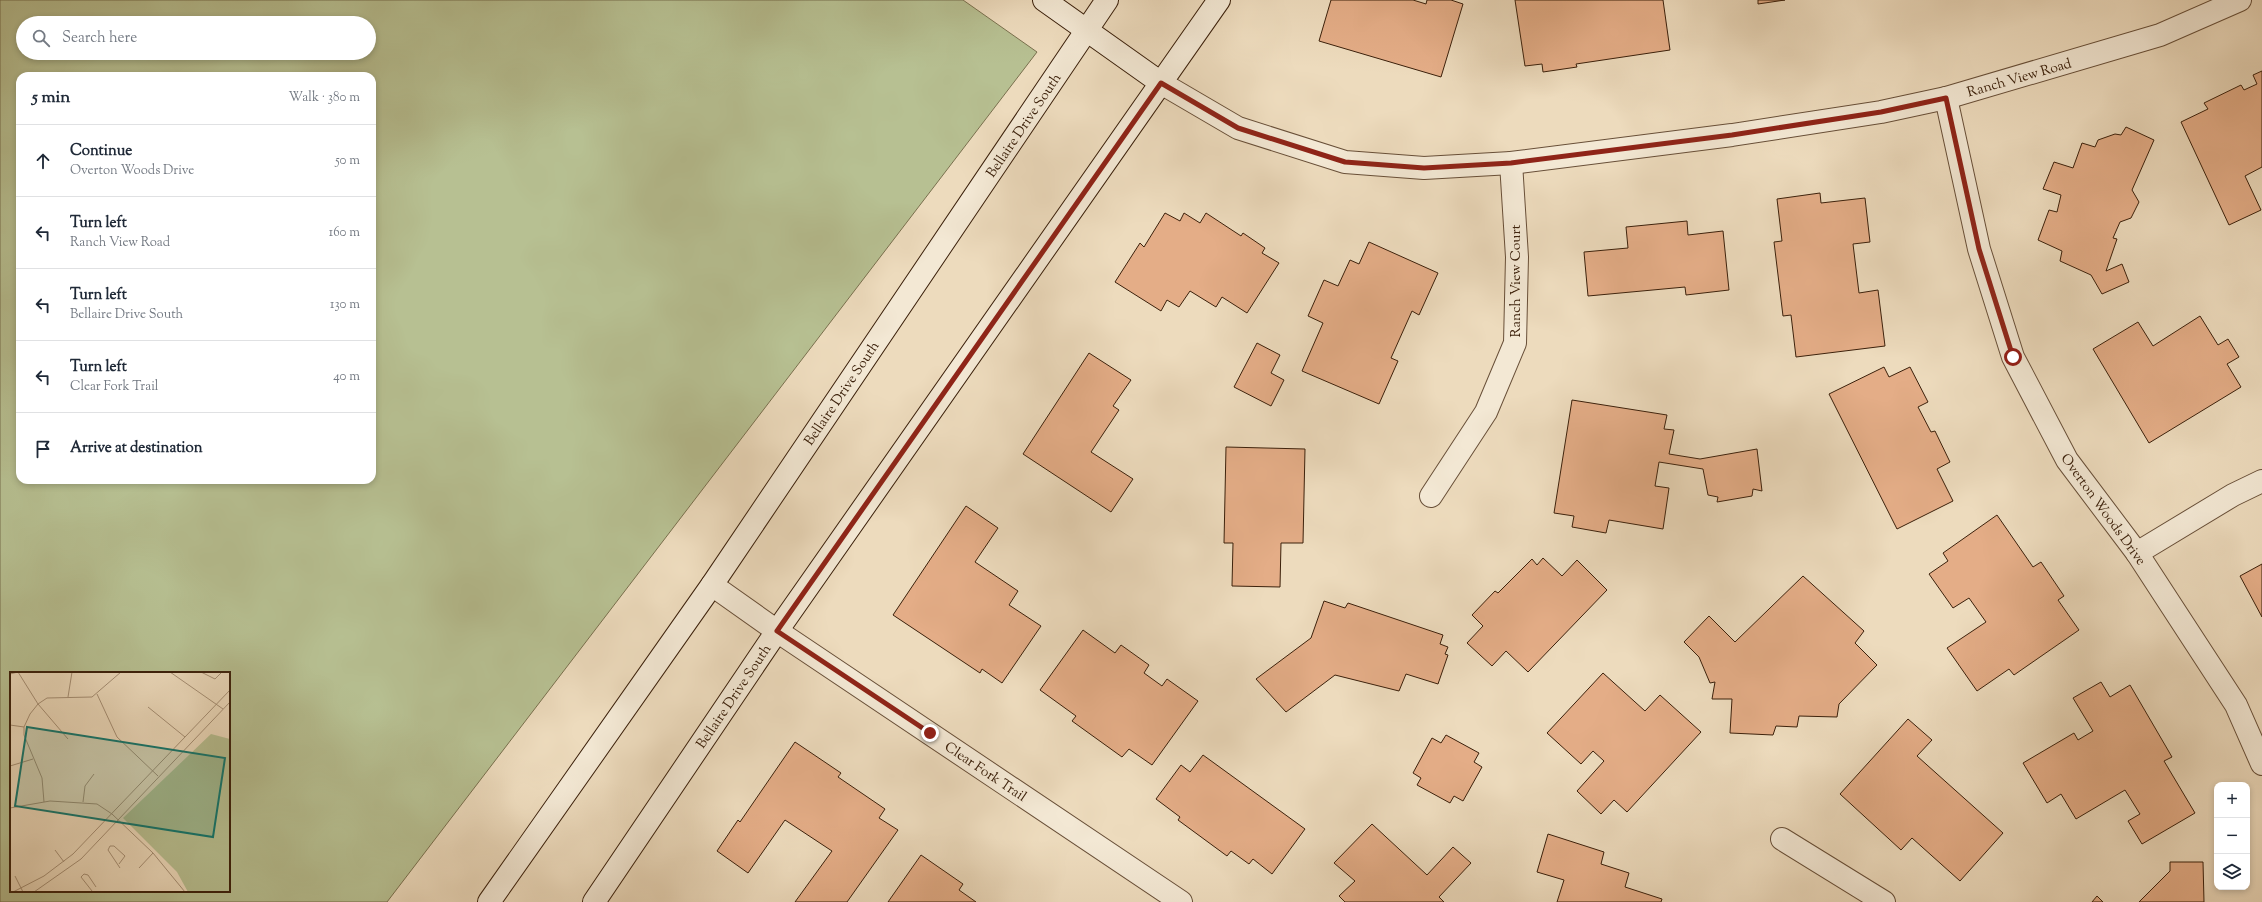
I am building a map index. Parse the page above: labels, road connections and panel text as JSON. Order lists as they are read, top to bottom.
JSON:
{
  "streets": {
    "street": [
      "Ranch View Road",
      "Bellaire Drive South",
      "Ranch View Court",
      "Overton Woods Drive",
      "Clear Fork Trail"
    ]
  },
  "crossings": [
    ["Ranch View Road", "Bellaire Drive South"],
    ["Ranch View Road", "Ranch View Court"],
    ["Ranch View Road", "Overton Woods Drive"],
    ["Bellaire Drive South", "Clear Fork Trail"]
  ],
  "page": {
    "search": "Search here",
    "heading": ["5 min", "Walk · 380 m"],
    "list": [
      ["Continue", "Overton Woods Drive", "50 m"],
      ["Turn left", "Ranch View Road", "160 m"],
      ["Turn left", "Bellaire Drive South", "130 m"],
      ["Turn left", "Clear Fork Trail", "40 m"],
      "Arrive at destination"
    ],
    "map_buttons": ["+", "−"]
  }
}
